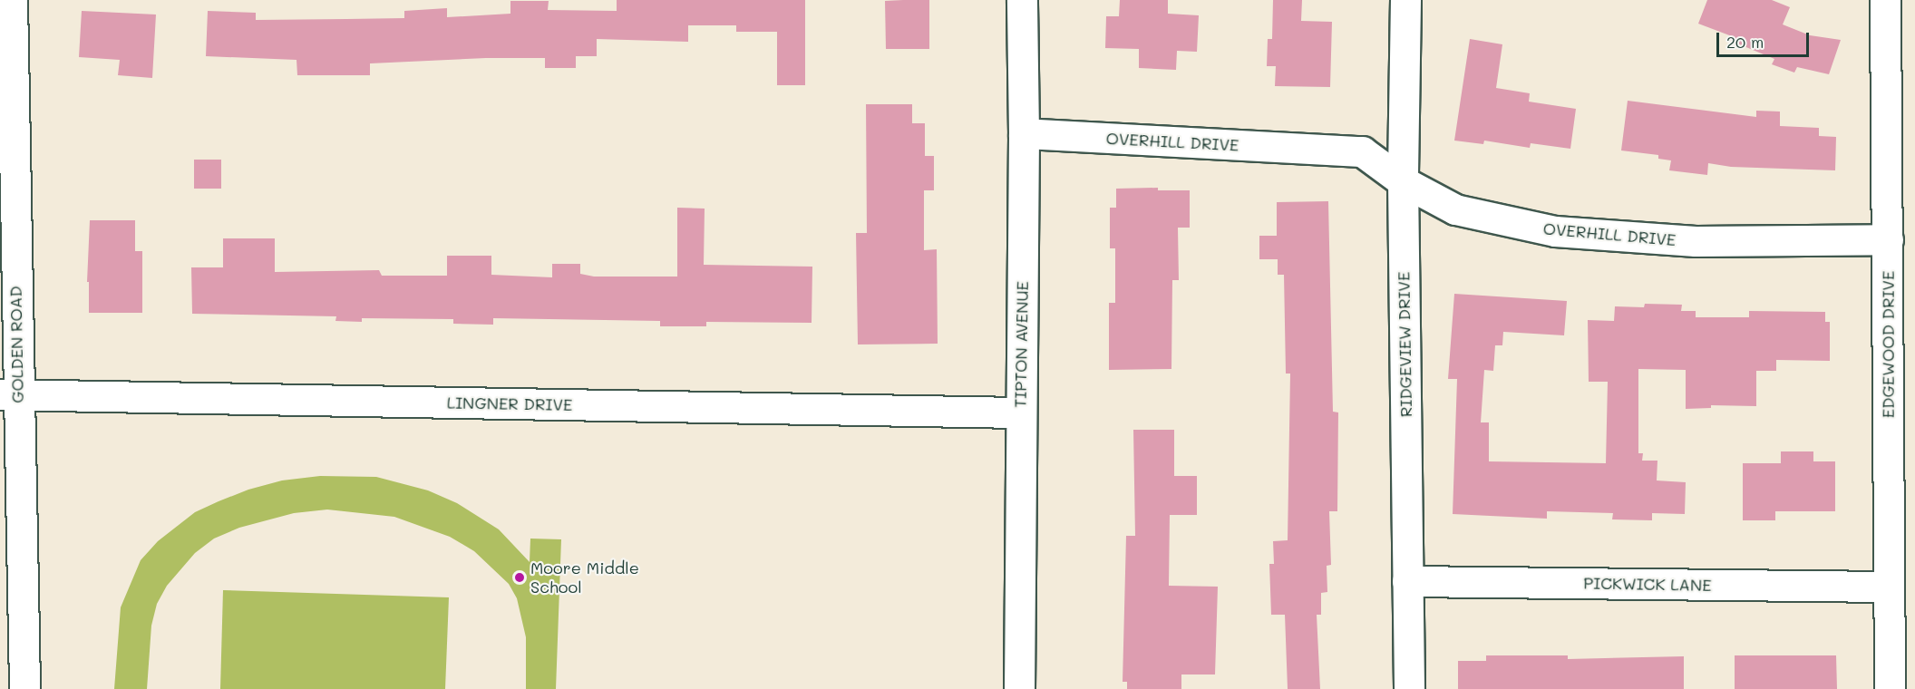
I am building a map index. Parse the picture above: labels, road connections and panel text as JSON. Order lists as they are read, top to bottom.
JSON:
{
  "streets": {
    "street": [
      "OVERHILL DRIVE",
      "GOLDEN ROAD",
      "TIPTON AVENUE",
      "RIDGEVIEW DRIVE",
      "EDGEWOOD DRIVE",
      "LINGNER DRIVE",
      "PICKWICK LANE"
    ]
  },
  "crossings": [
    ["OVERHILL DRIVE", "TIPTON AVENUE"],
    ["OVERHILL DRIVE", "RIDGEVIEW DRIVE"],
    ["OVERHILL DRIVE", "EDGEWOOD DRIVE"],
    ["GOLDEN ROAD", "LINGNER DRIVE"],
    ["TIPTON AVENUE", "LINGNER DRIVE"],
    ["RIDGEVIEW DRIVE", "PICKWICK LANE"],
    ["EDGEWOOD DRIVE", "PICKWICK LANE"]
  ],
  "places": ["Moore Middle School"],
  "scale_bar": "20 m"
}
